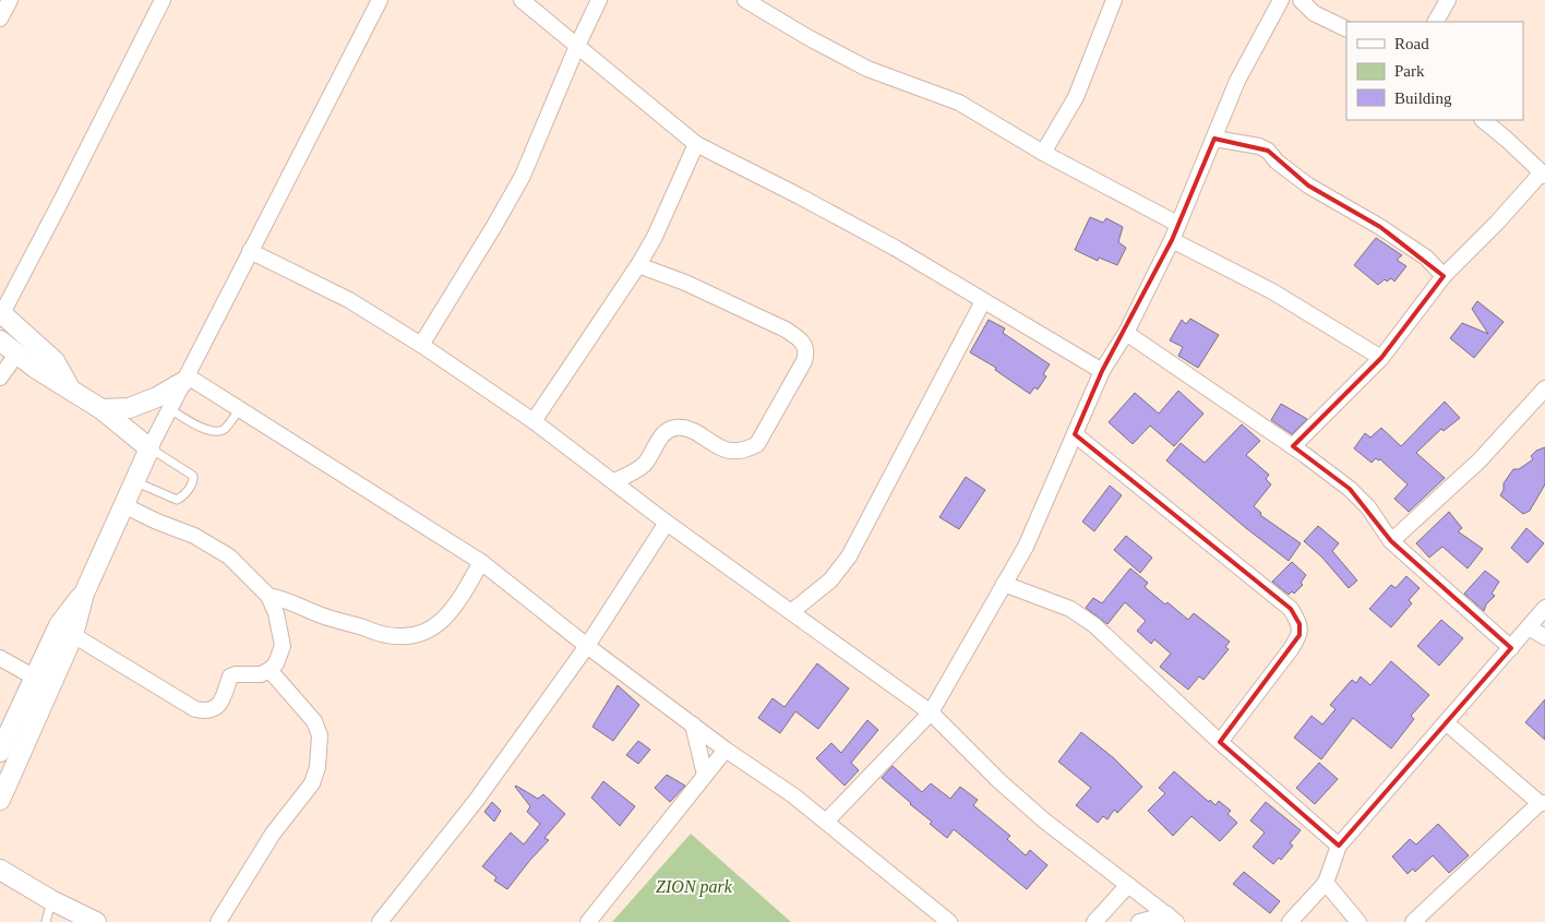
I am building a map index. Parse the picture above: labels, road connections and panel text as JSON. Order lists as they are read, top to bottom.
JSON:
{
  "parks": ["ZION park"],
  "legend": ["Road", "Park", "Building"]
}
